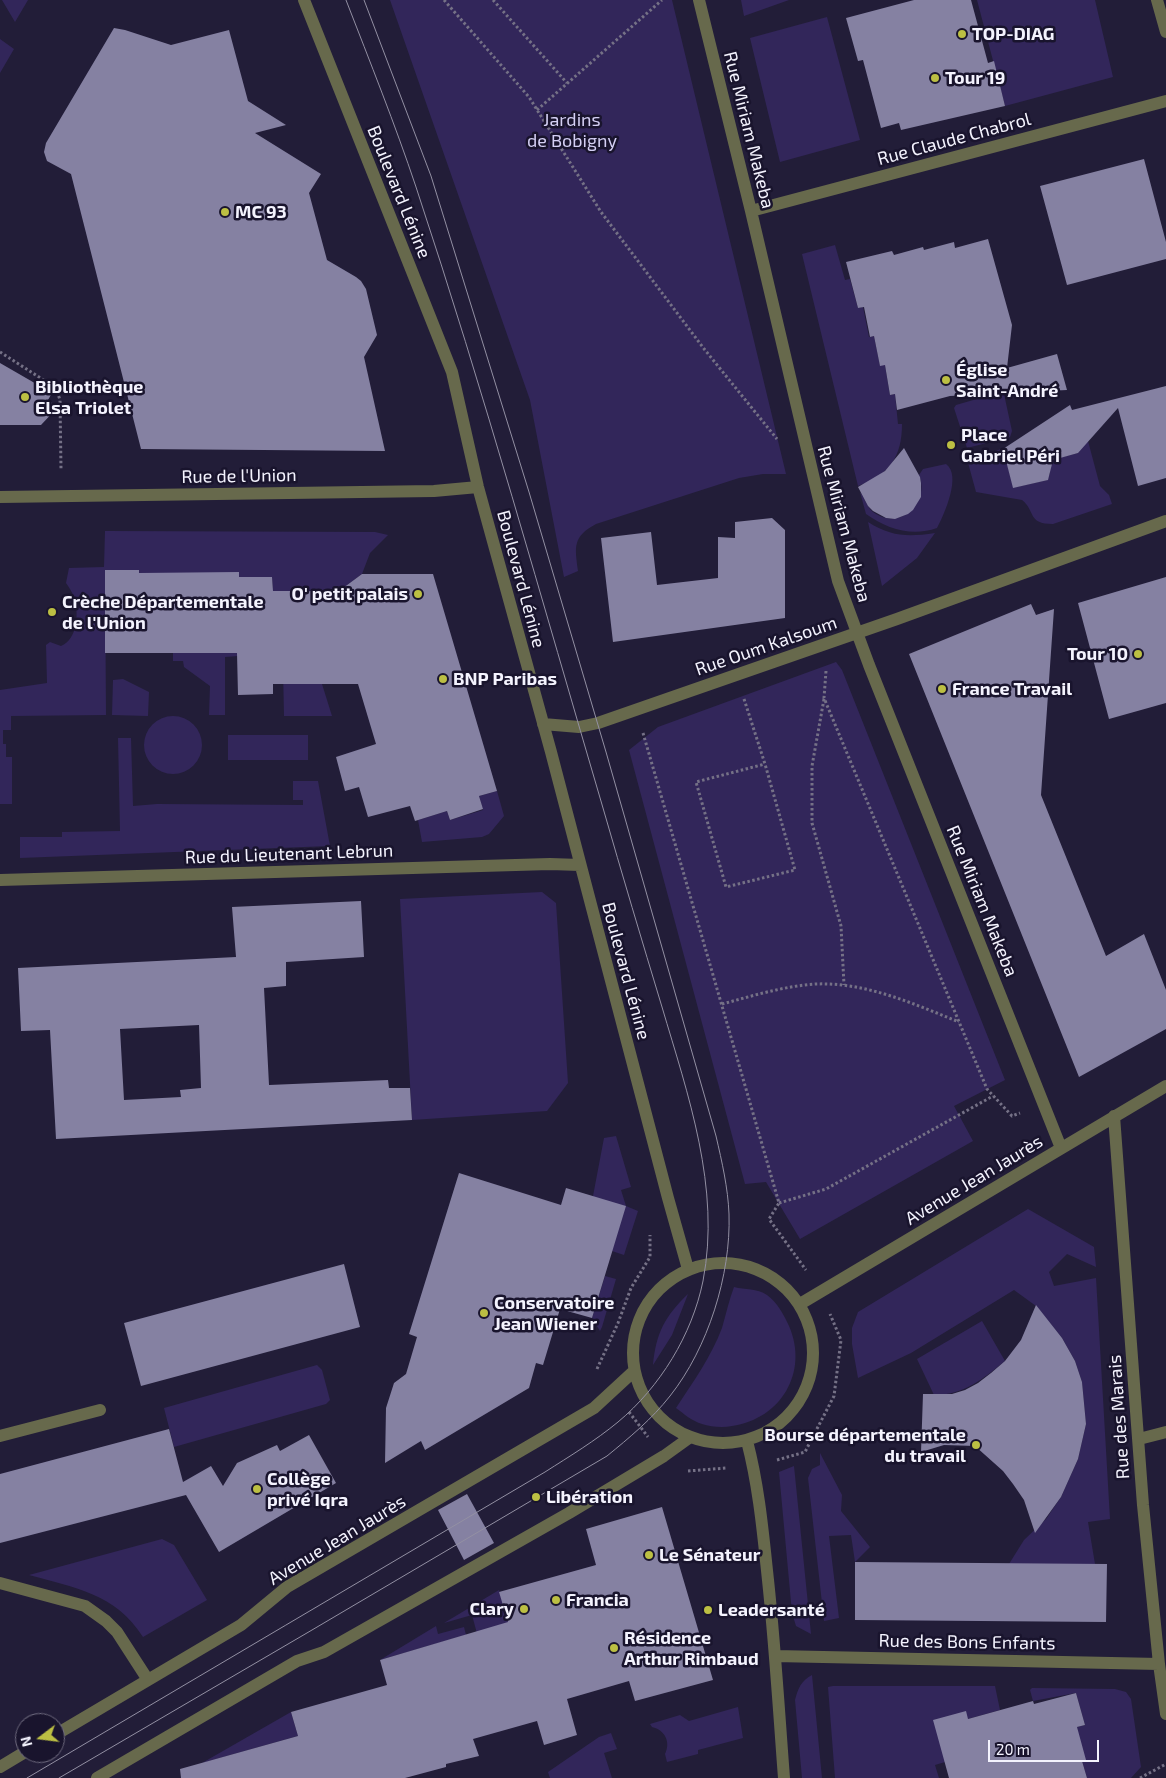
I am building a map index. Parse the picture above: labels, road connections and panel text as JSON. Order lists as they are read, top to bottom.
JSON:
{
  "streets": {
    "street": [
      "Rue Miriam Makeba",
      "Rue Claude Chabrol",
      "Boulevard Lénine",
      "Rue de l'Union",
      "Rue Oum Kalsoum",
      "Rue du Lieutenant Lebrun",
      "Avenue Jean Jaurès",
      "Rue des Marais",
      "Rue des Bons Enfants"
    ]
  },
  "crossings": [
    ["Rue Miriam Makeba", "Rue Claude Chabrol"],
    ["Rue Miriam Makeba", "Rue Oum Kalsoum"],
    ["Rue Miriam Makeba", "Avenue Jean Jaurès"],
    ["Boulevard Lénine", "Rue de l'Union"],
    ["Boulevard Lénine", "Rue Oum Kalsoum"],
    ["Boulevard Lénine", "Rue du Lieutenant Lebrun"],
    ["Avenue Jean Jaurès", "Rue des Marais"],
    ["Rue des Marais", "Rue des Bons Enfants"]
  ],
  "parks": ["Jardins de Bobigny"],
  "places": [
    "TOP-DIAG",
    "Tour 19",
    "MC 93",
    "Église Saint-André",
    "Bibliothèque Elsa Triolet",
    "Place Gabriel Péri",
    "O' petit palais",
    "Crèche Départementale de l'Union",
    "Tour 10",
    "BNP Paribas",
    "France Travail",
    "Conservatoire Jean Wiener",
    "Bourse départementale du travail",
    "Collège privé Iqra",
    "Libération",
    "Le Sénateur",
    "Francia",
    "Clary",
    "Leadersanté",
    "Résidence Arthur Rimbaud"
  ],
  "scale_bar": "20 m",
  "north": "left"
}
